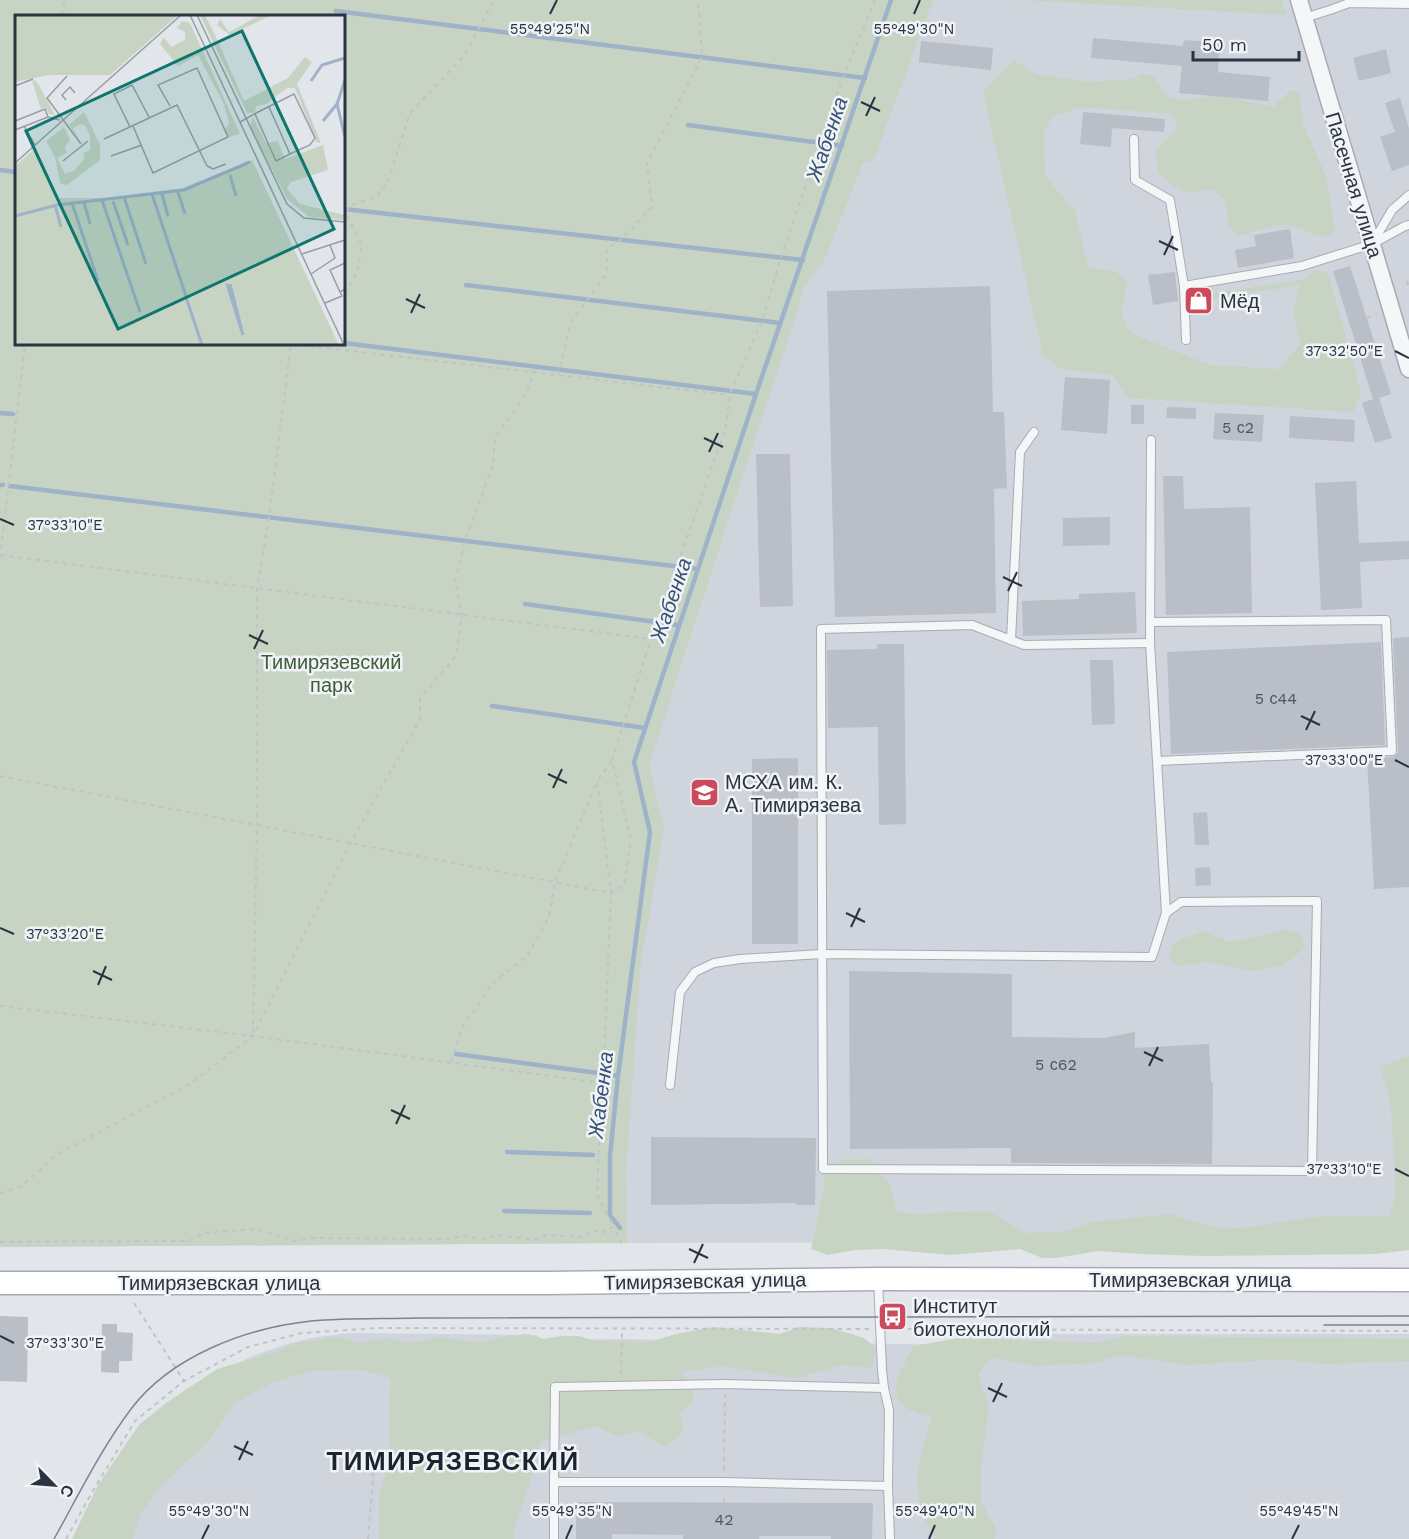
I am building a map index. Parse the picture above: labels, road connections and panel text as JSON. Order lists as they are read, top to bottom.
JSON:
{
  "streets": {
    "main road": ["Тимирязевская улица"],
    "street": ["Пасечная улица"]
  },
  "districts": ["ТИМИРЯЗЕВСКИЙ"],
  "water": ["Жабенка"],
  "parks": ["Тимирязевский парк"],
  "places": {
    "shop": ["Мёд"],
    "school or university": ["МСХА им. К. А. Тимирязева"],
    "bus stop": ["Институт биотехнологий"]
  },
  "house_numbers": [
    "5 с2",
    "5 с44",
    "5 с62",
    "42"
  ],
  "scale_bar": "50 m",
  "north": "bottom right",
  "coordinates": [
    "55°49'25\"N",
    "55°49'30\"N",
    "37°32'50\"E",
    "37°33'10\"E",
    "37°33'00\"E",
    "37°33'20\"E",
    "37°33'30\"E",
    "55°49'35\"N",
    "55°49'40\"N",
    "55°49'45\"N"
  ]
}
